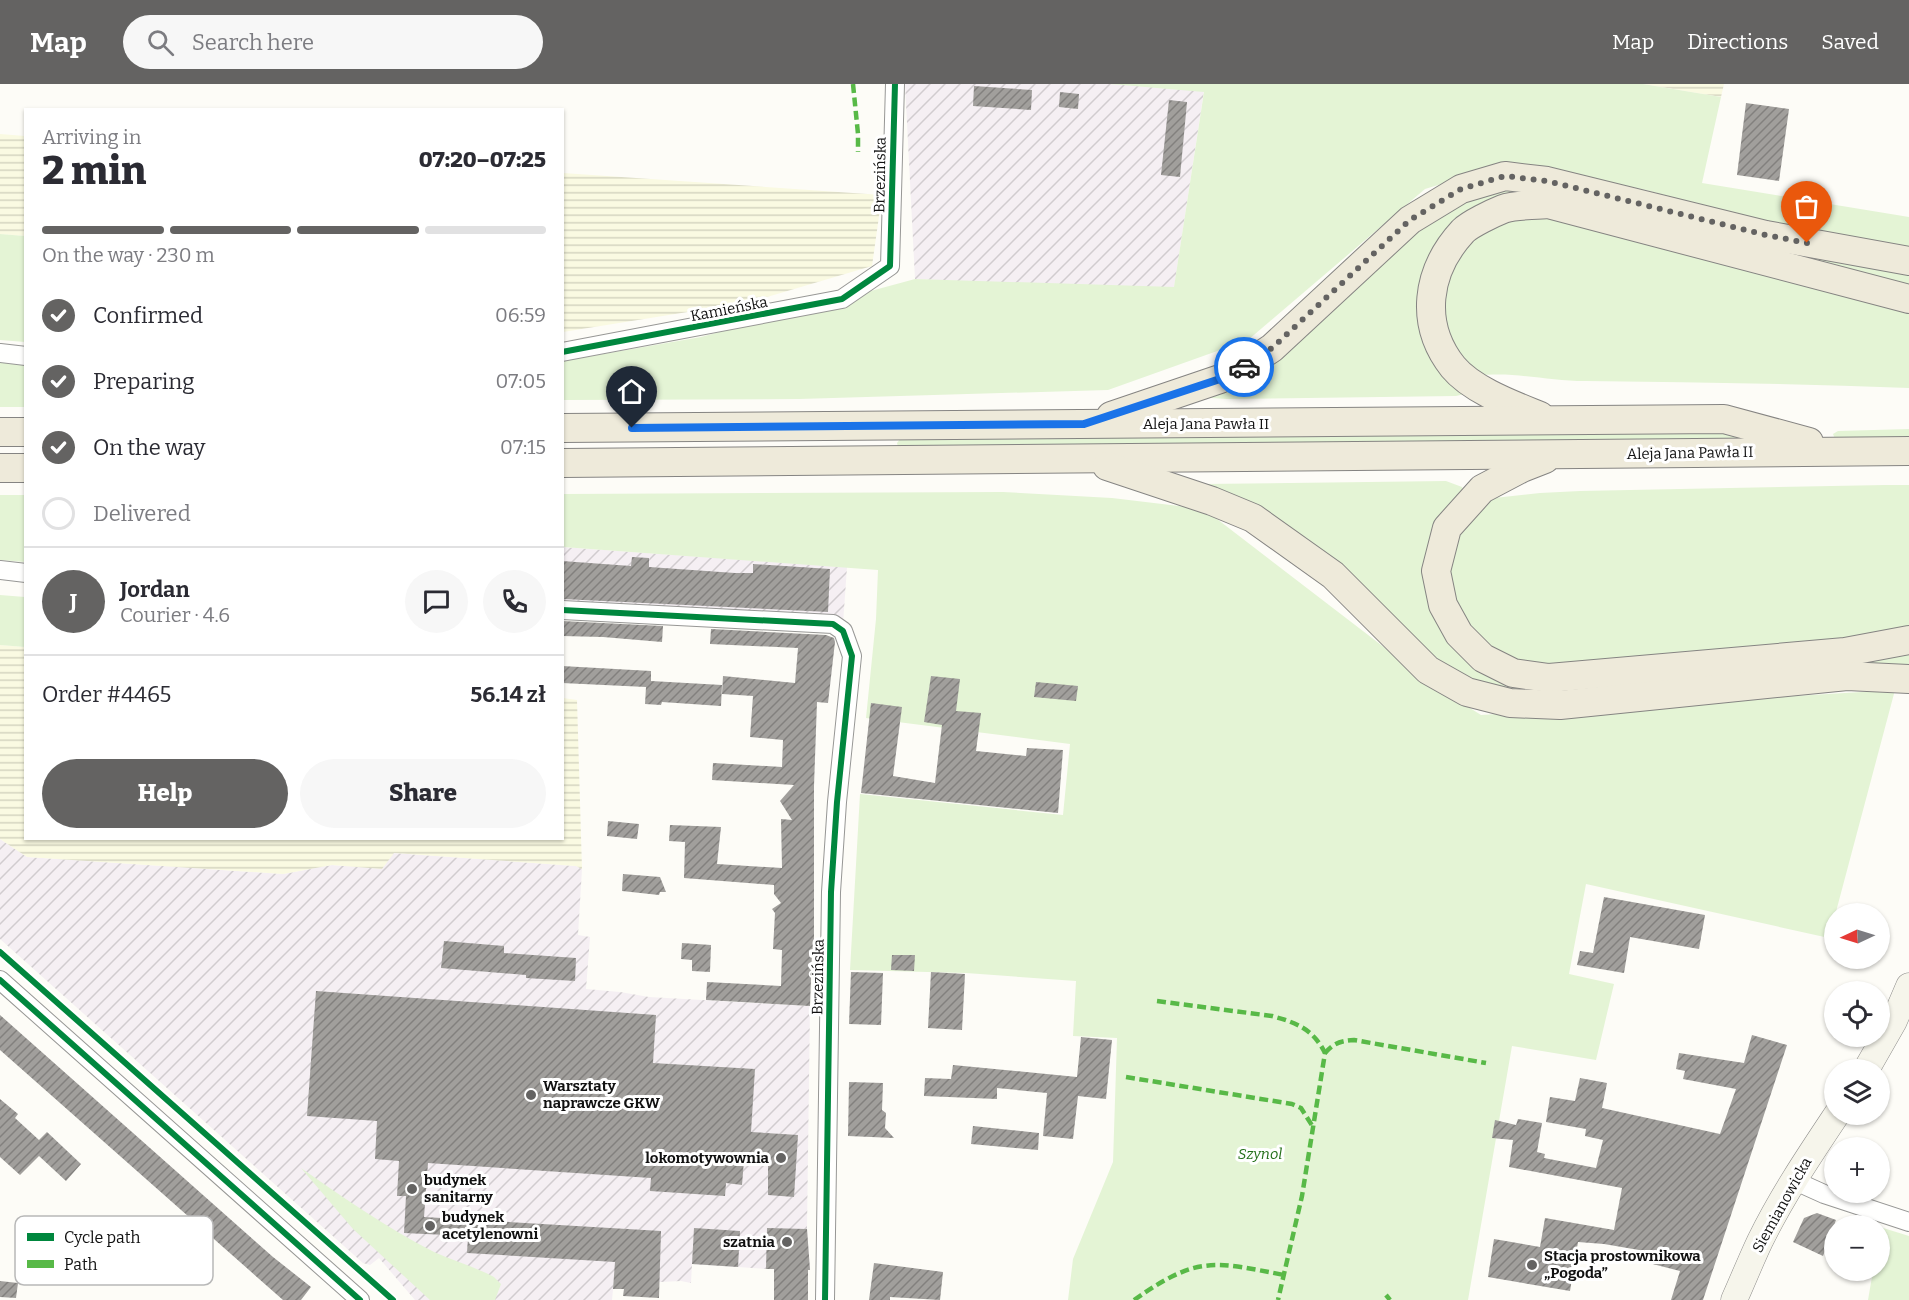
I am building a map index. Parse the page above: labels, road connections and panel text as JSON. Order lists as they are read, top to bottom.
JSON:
{
  "streets": {
    "main road": ["Aleja Jana Pawła II", "Siemianowicka"],
    "street": ["Brzezińska", "Kamieńska"]
  },
  "crossings": [
    ["Brzezińska", "Kamieńska"]
  ],
  "parks": ["Szynol"],
  "places": [
    "Warsztaty naprawcze GKW",
    "lokomotywownia",
    "budynek sanitarny",
    "budynek acetylenowni",
    "szatnia",
    "Stacja prostownikowa „Pogoda”"
  ],
  "legend": ["Cycle path", "Path"],
  "north": "left",
  "page": {
    "header": "Map",
    "search": "Search here",
    "nav": ["Map", "Directions", "Saved"],
    "heading": ["2 min", "Arriving in", "07:20–07:25"],
    "panel": [
      "Jordan",
      "Courier · 4.6",
      "Order #4465",
      "56.14 zł"
    ],
    "bar": "On the way · 230 m",
    "list": [
      ["Confirmed", "06:59"],
      ["Preparing", "07:05"],
      ["On the way", "07:15"],
      "Delivered"
    ],
    "round": "J",
    "buttons": ["Help", "Share"],
    "map_buttons": ["+", "−"]
  }
}
